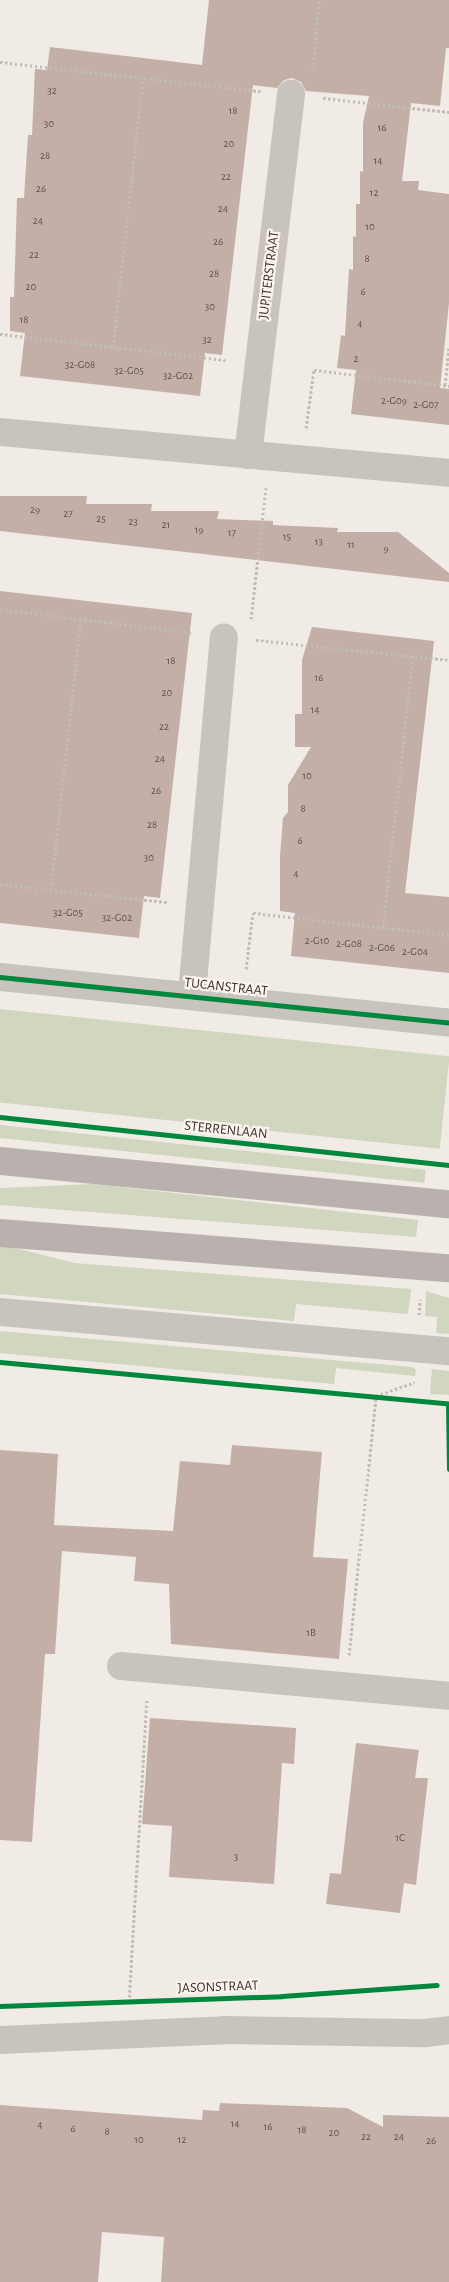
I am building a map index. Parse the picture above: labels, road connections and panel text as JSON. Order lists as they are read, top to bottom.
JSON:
{
  "streets": {
    "street": ["JUPITERSTRAAT", "TUCANSTRAAT"],
    "cycle path": ["STERRENLAAN", "JASONSTRAAT"]
  },
  "house_numbers": [
    "32",
    "18",
    "30",
    "16",
    "20",
    "28",
    "14",
    "22",
    "26",
    "12",
    "24",
    "24",
    "10",
    "26",
    "22",
    "8",
    "28",
    "20",
    "6",
    "30",
    "18",
    "4",
    "32",
    "2",
    "32-G08",
    "32-G05",
    "32-G02",
    "2-G09",
    "2-G07",
    "29",
    "27",
    "25",
    "23",
    "21",
    "19",
    "17",
    "15",
    "13",
    "11",
    "9",
    "18",
    "16",
    "20",
    "14",
    "22",
    "24",
    "10",
    "26",
    "8",
    "28",
    "6",
    "30",
    "4",
    "32-G05",
    "32-G02",
    "2-G10",
    "2-G08",
    "2-G06",
    "2-G04",
    "1B",
    "1C",
    "3",
    "14",
    "4",
    "16",
    "6",
    "18",
    "8",
    "20",
    "22",
    "24",
    "10",
    "12",
    "26"
  ]
}
